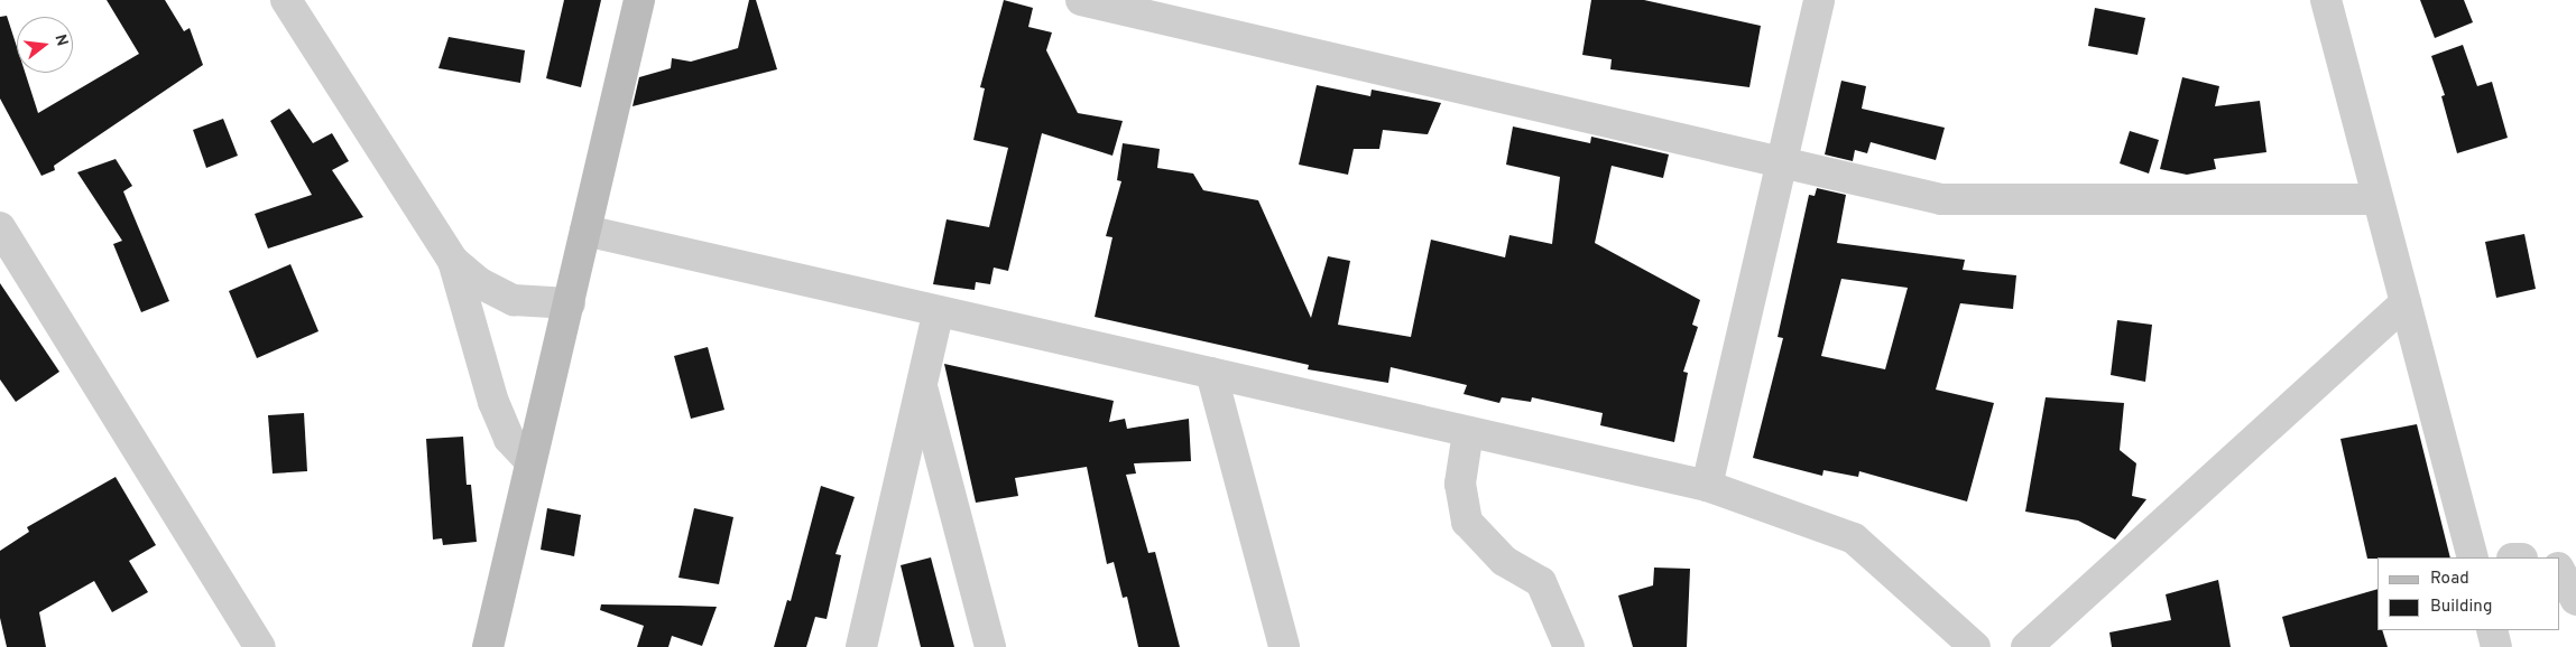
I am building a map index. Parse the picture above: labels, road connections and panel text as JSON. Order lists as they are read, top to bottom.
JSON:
{
  "legend": ["Road", "Building"],
  "north": "right"
}
